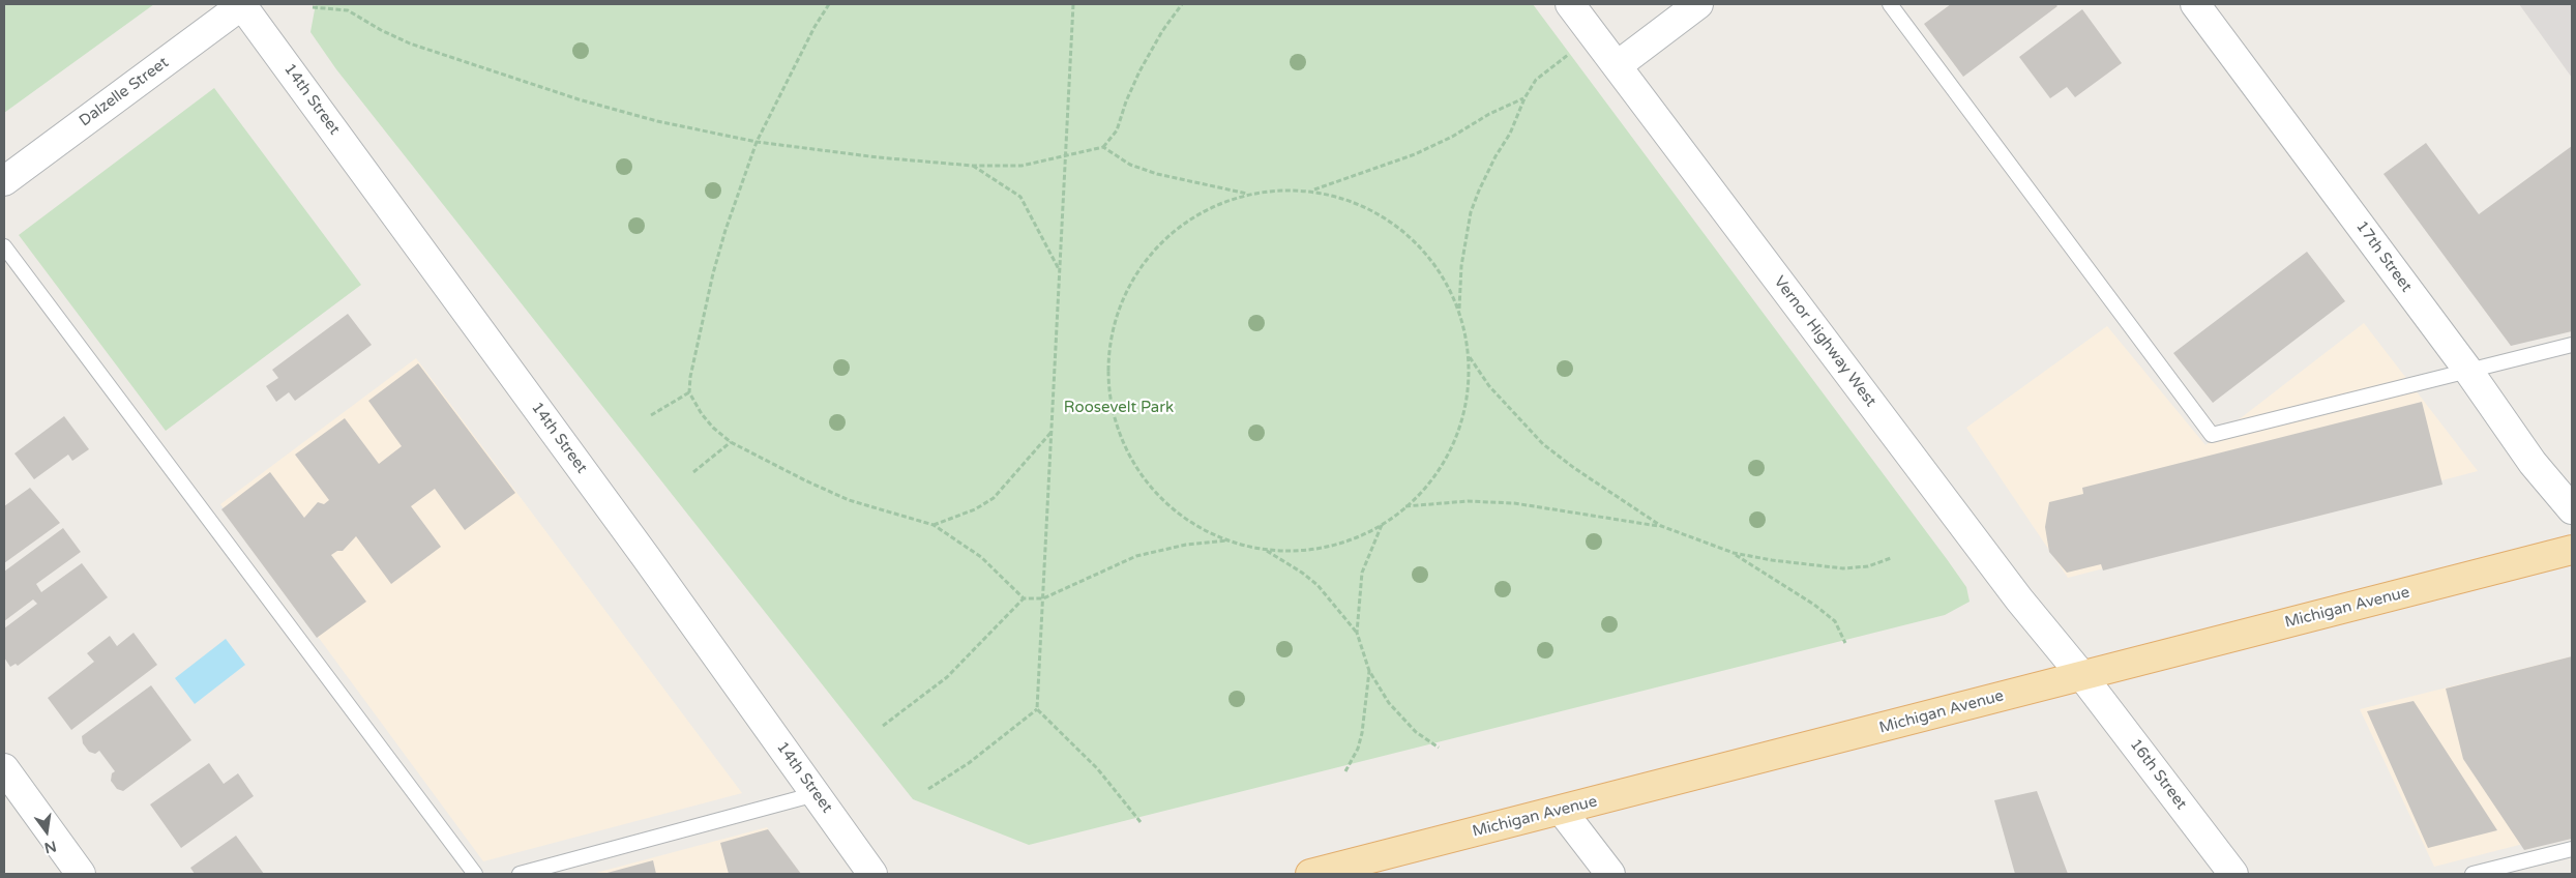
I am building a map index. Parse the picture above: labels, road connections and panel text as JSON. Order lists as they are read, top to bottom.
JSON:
{
  "streets": {
    "main road": ["Michigan Avenue"],
    "street": [
      "Dalzelle Street",
      "14th Street",
      "17th Street",
      "Vernor Highway West",
      "16th Street"
    ]
  },
  "crossings": [
    ["Dalzelle Street", "14th Street"],
    ["Vernor Highway West", "Michigan Avenue"],
    ["Vernor Highway West", "16th Street"],
    ["Michigan Avenue", "16th Street"]
  ],
  "parks": ["Roosevelt Park"],
  "north": "bottom"
}
